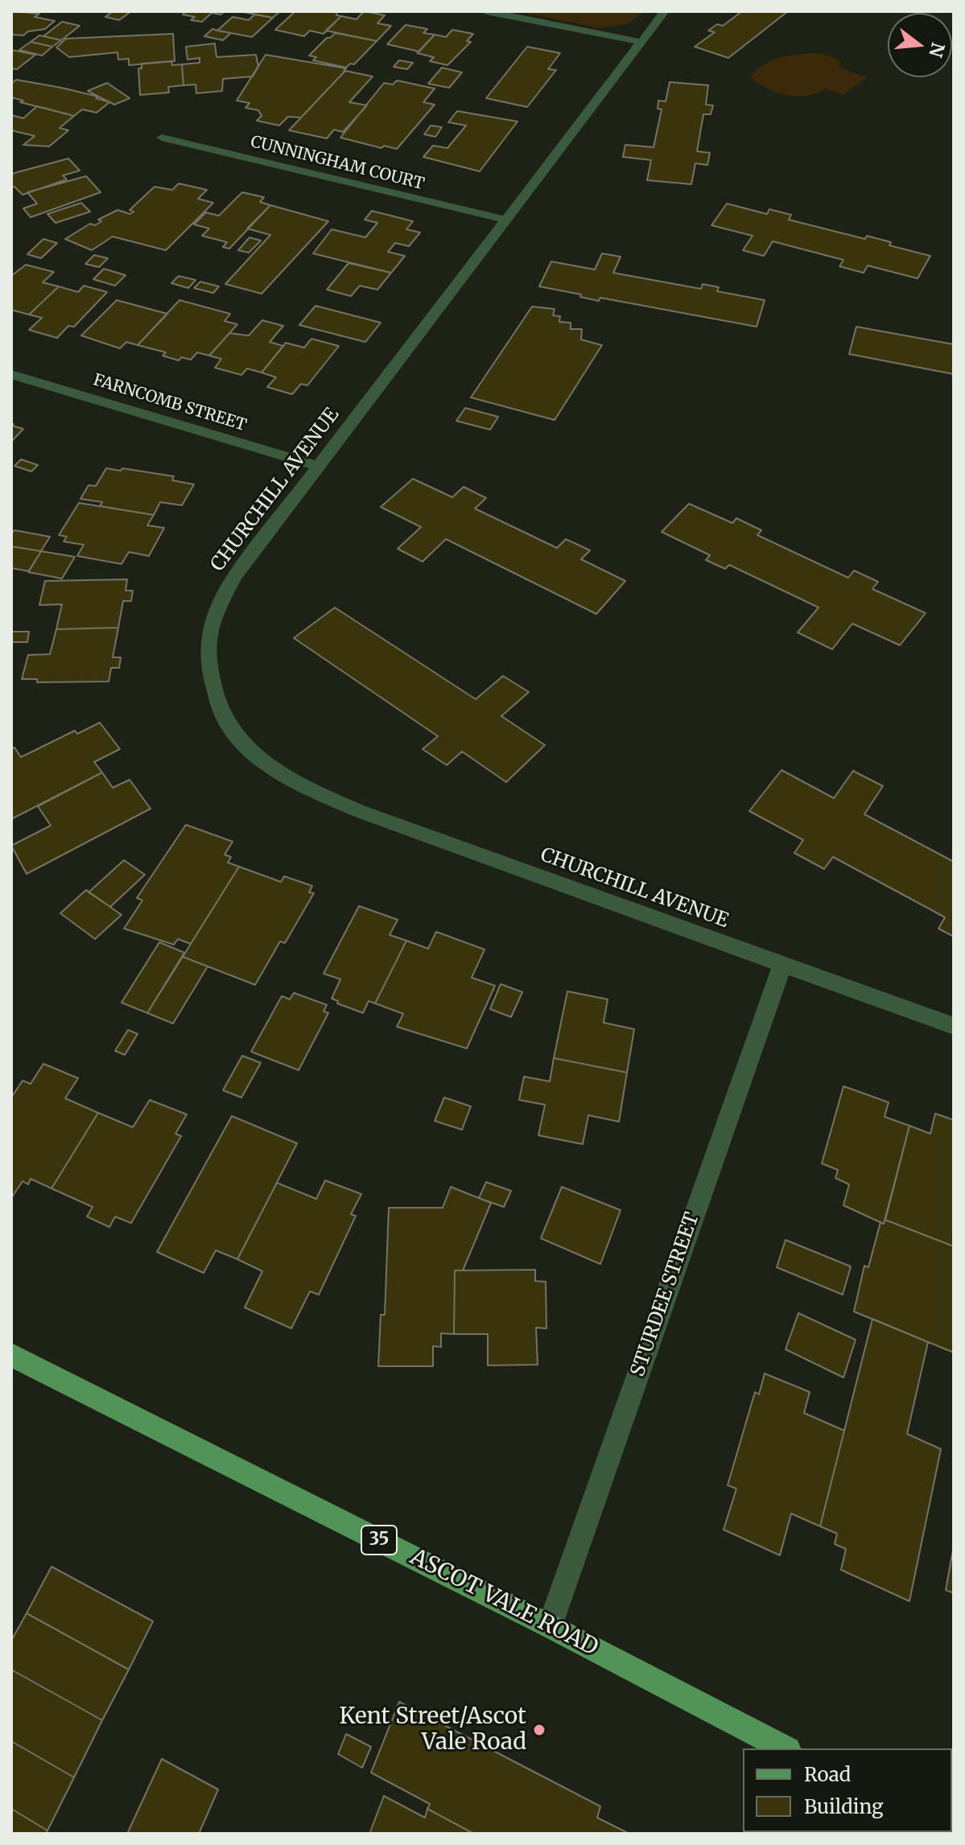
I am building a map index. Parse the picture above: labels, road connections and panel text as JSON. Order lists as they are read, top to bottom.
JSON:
{
  "streets": {
    "main road": ["35", "ASCOT VALE ROAD"],
    "street": [
      "CUNNINGHAM COURT",
      "FARNCOMB STREET",
      "CHURCHILL AVENUE",
      "STURDEE STREET"
    ]
  },
  "crossings": [
    ["CUNNINGHAM COURT", "CHURCHILL AVENUE"],
    ["FARNCOMB STREET", "CHURCHILL AVENUE"],
    ["CHURCHILL AVENUE", "STURDEE STREET"],
    ["STURDEE STREET", "ASCOT VALE ROAD"]
  ],
  "places": ["Kent Street/Ascot Vale Road"],
  "legend": ["Road", "Building"],
  "north": "right"
}
